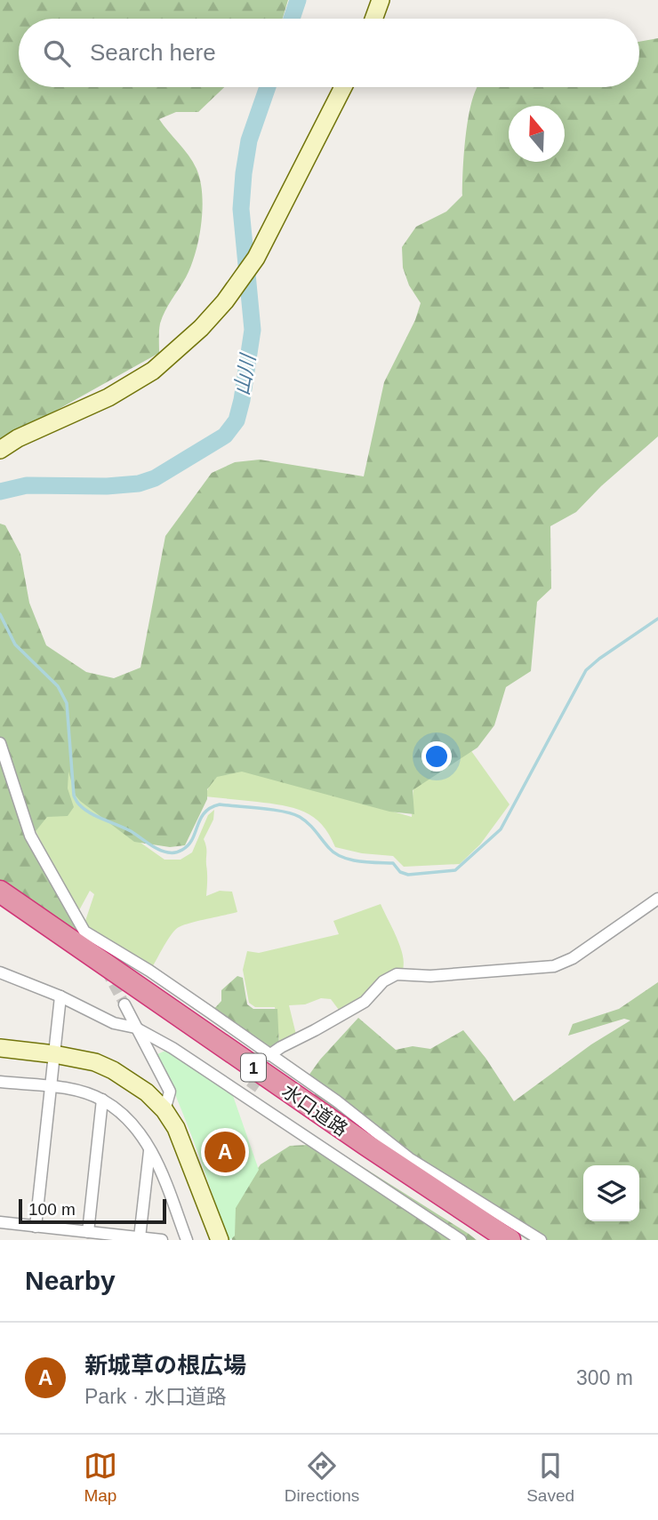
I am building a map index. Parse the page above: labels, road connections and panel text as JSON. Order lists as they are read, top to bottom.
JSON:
{
  "streets": {
    "highway": ["1", "水口道路"]
  },
  "water": ["山川"],
  "scale_bar": "100 m",
  "north": "top",
  "page": {
    "search": "Search here",
    "pins": "A",
    "scale": "100 m",
    "heading": "Nearby",
    "list": [
      {
        "mark": "A",
        "name": "新城草の根広場",
        "note": "Park · 水口道路",
        "value": "300 m"
      }
    ],
    "nav": ["Map", "Directions", "Saved"]
  }
}
